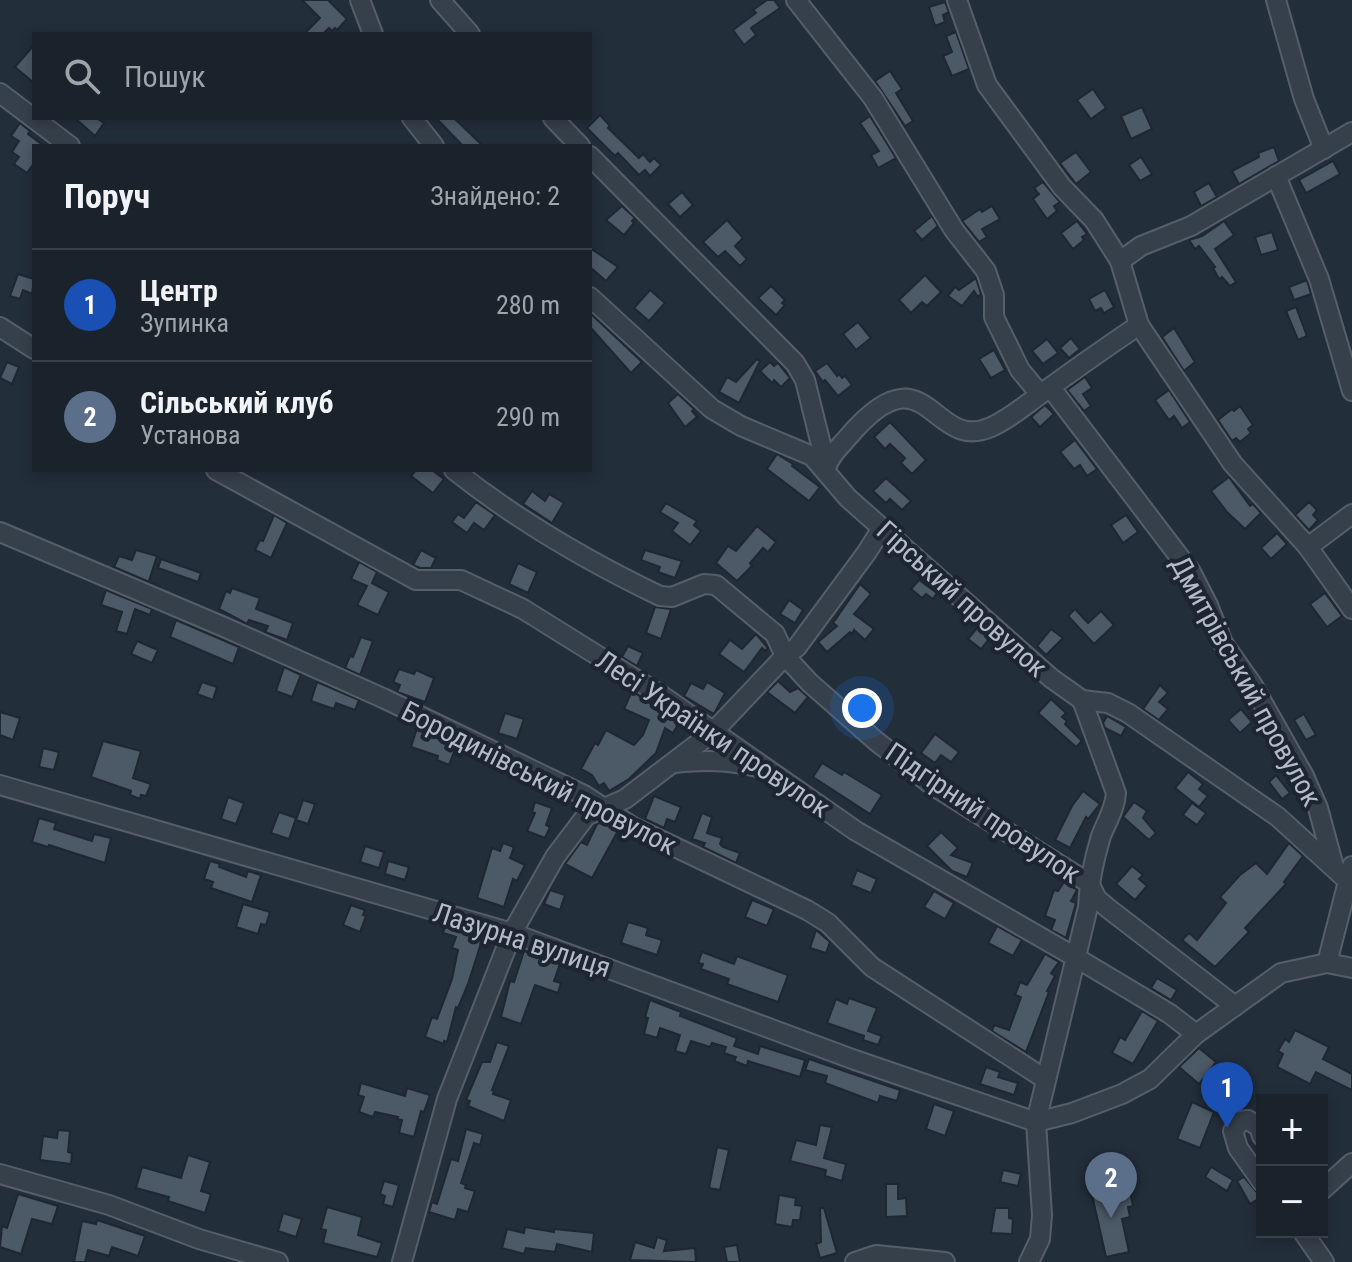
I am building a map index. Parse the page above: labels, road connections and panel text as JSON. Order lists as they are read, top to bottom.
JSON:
{
  "streets": {
    "street": [
      "Гірський провулок",
      "Дмитрівський провулок",
      "Лесі Українки провулок",
      "Бородинівський провулок",
      "Підгірний провулок",
      "Лазурна вулиця"
    ]
  },
  "crossings": [
    ["Гірський провулок", "Дмитрівський провулок"]
  ],
  "page": {
    "search": "Пошук",
    "heading": ["Поруч", "Знайдено: 2"],
    "list": [
      {
        "mark": "1",
        "name": "Центр",
        "note": "Зупинка",
        "value": "280 m"
      },
      {
        "mark": "2",
        "name": "Сільський клуб",
        "note": "Установа",
        "value": "290 m"
      }
    ],
    "pins": ["1", "2"],
    "map_buttons": ["+", "−"]
  }
}
